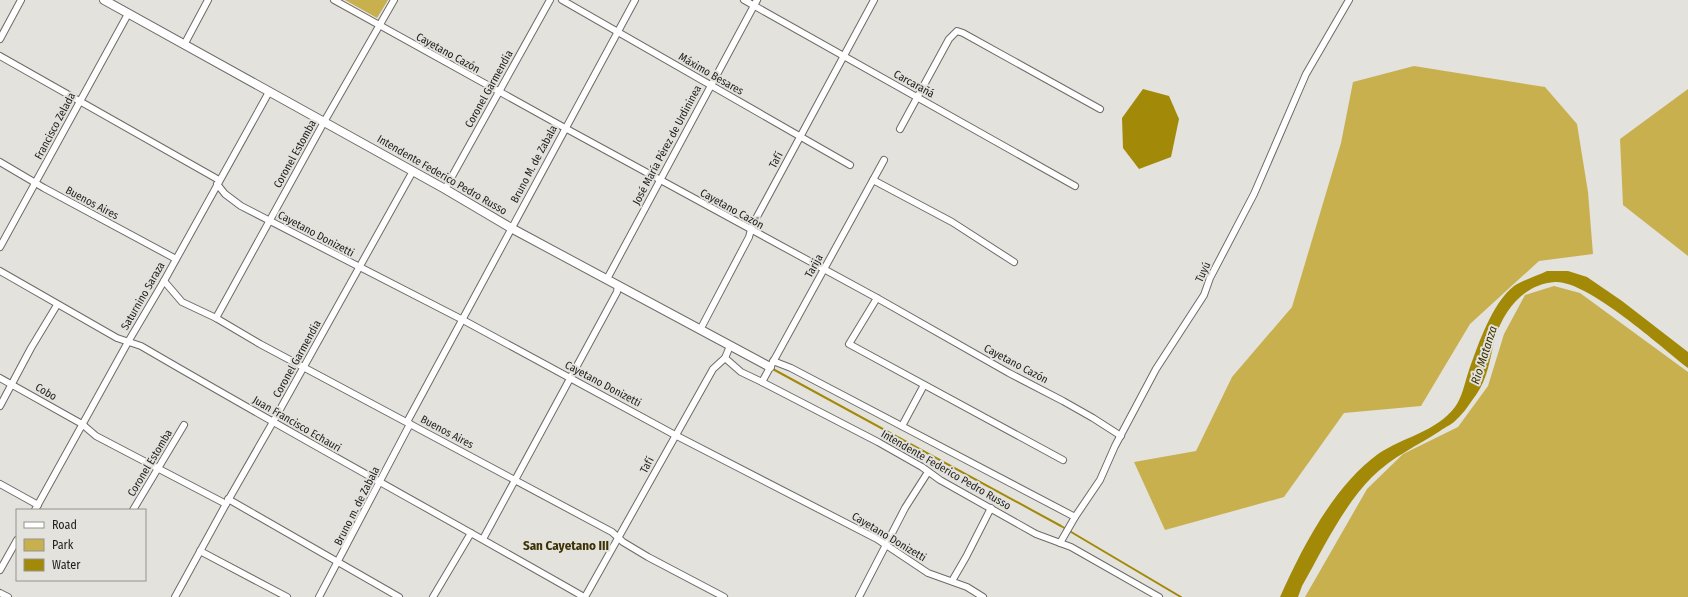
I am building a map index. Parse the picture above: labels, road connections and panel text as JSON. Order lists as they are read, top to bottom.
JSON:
{
  "streets": {
    "street": [
      "Cayetano Cazón",
      "Máximo Besares",
      "Carcarañá",
      "Coronel Garmendia",
      "Francisco Zelada",
      "José María Pérez de Urdininea",
      "Coronel Estomba",
      "Tafí",
      "Bruno M. de Zabala",
      "Intendente Federico Pedro Russo",
      "Buenos Aires",
      "Cayetano Donizetti",
      "Tarija",
      "Tuyú",
      "Saturnino Saraza",
      "Cobo",
      "Juan Francisco Echauri",
      "Bruno m. de Zabala"
    ]
  },
  "crossings": [
    ["Cayetano Cazón", "Coronel Garmendia"],
    ["Cayetano Cazón", "José María Pérez de Urdininea"],
    ["Cayetano Cazón", "Coronel Estomba"],
    ["Cayetano Cazón", "Tafí"],
    ["Cayetano Cazón", "Bruno M. de Zabala"],
    ["Cayetano Cazón", "Tarija"],
    ["Cayetano Cazón", "Tuyú"],
    ["Máximo Besares", "José María Pérez de Urdininea"],
    ["Máximo Besares", "Tafí"],
    ["Máximo Besares", "Bruno M. de Zabala"],
    ["Carcarañá", "José María Pérez de Urdininea"],
    ["Carcarañá", "Tafí"],
    ["Coronel Garmendia", "Intendente Federico Pedro Russo"],
    ["Coronel Garmendia", "Buenos Aires"],
    ["Coronel Garmendia", "Cayetano Donizetti"],
    ["Coronel Garmendia", "Cobo"],
    ["Coronel Garmendia", "Juan Francisco Echauri"],
    ["Francisco Zelada", "Intendente Federico Pedro Russo"],
    ["Francisco Zelada", "Buenos Aires"],
    ["Francisco Zelada", "Cayetano Donizetti"],
    ["José María Pérez de Urdininea", "Intendente Federico Pedro Russo"],
    ["Coronel Estomba", "Intendente Federico Pedro Russo"],
    ["Coronel Estomba", "Buenos Aires"],
    ["Coronel Estomba", "Cayetano Donizetti"],
    ["Coronel Estomba", "Cobo"],
    ["Tafí", "Intendente Federico Pedro Russo"],
    ["Tafí", "Buenos Aires"],
    ["Tafí", "Cayetano Donizetti"],
    ["Tafí", "Juan Francisco Echauri"],
    ["Bruno M. de Zabala", "Intendente Federico Pedro Russo"],
    ["Bruno M. de Zabala", "Buenos Aires"],
    ["Bruno M. de Zabala", "Cayetano Donizetti"],
    ["Bruno M. de Zabala", "Bruno m. de Zabala"],
    ["Intendente Federico Pedro Russo", "Tarija"],
    ["Intendente Federico Pedro Russo", "Tuyú"],
    ["Intendente Federico Pedro Russo", "Saturnino Saraza"],
    ["Buenos Aires", "Saturnino Saraza"],
    ["Buenos Aires", "Bruno m. de Zabala"],
    ["Cayetano Donizetti", "Saturnino Saraza"],
    ["Saturnino Saraza", "Cobo"],
    ["Saturnino Saraza", "Juan Francisco Echauri"],
    ["Cobo", "Bruno m. de Zabala"],
    ["Juan Francisco Echauri", "Bruno m. de Zabala"]
  ],
  "districts": ["San Cayetano III"],
  "water": ["Río Matanza"],
  "legend": ["Road", "Park", "Water"]
}
